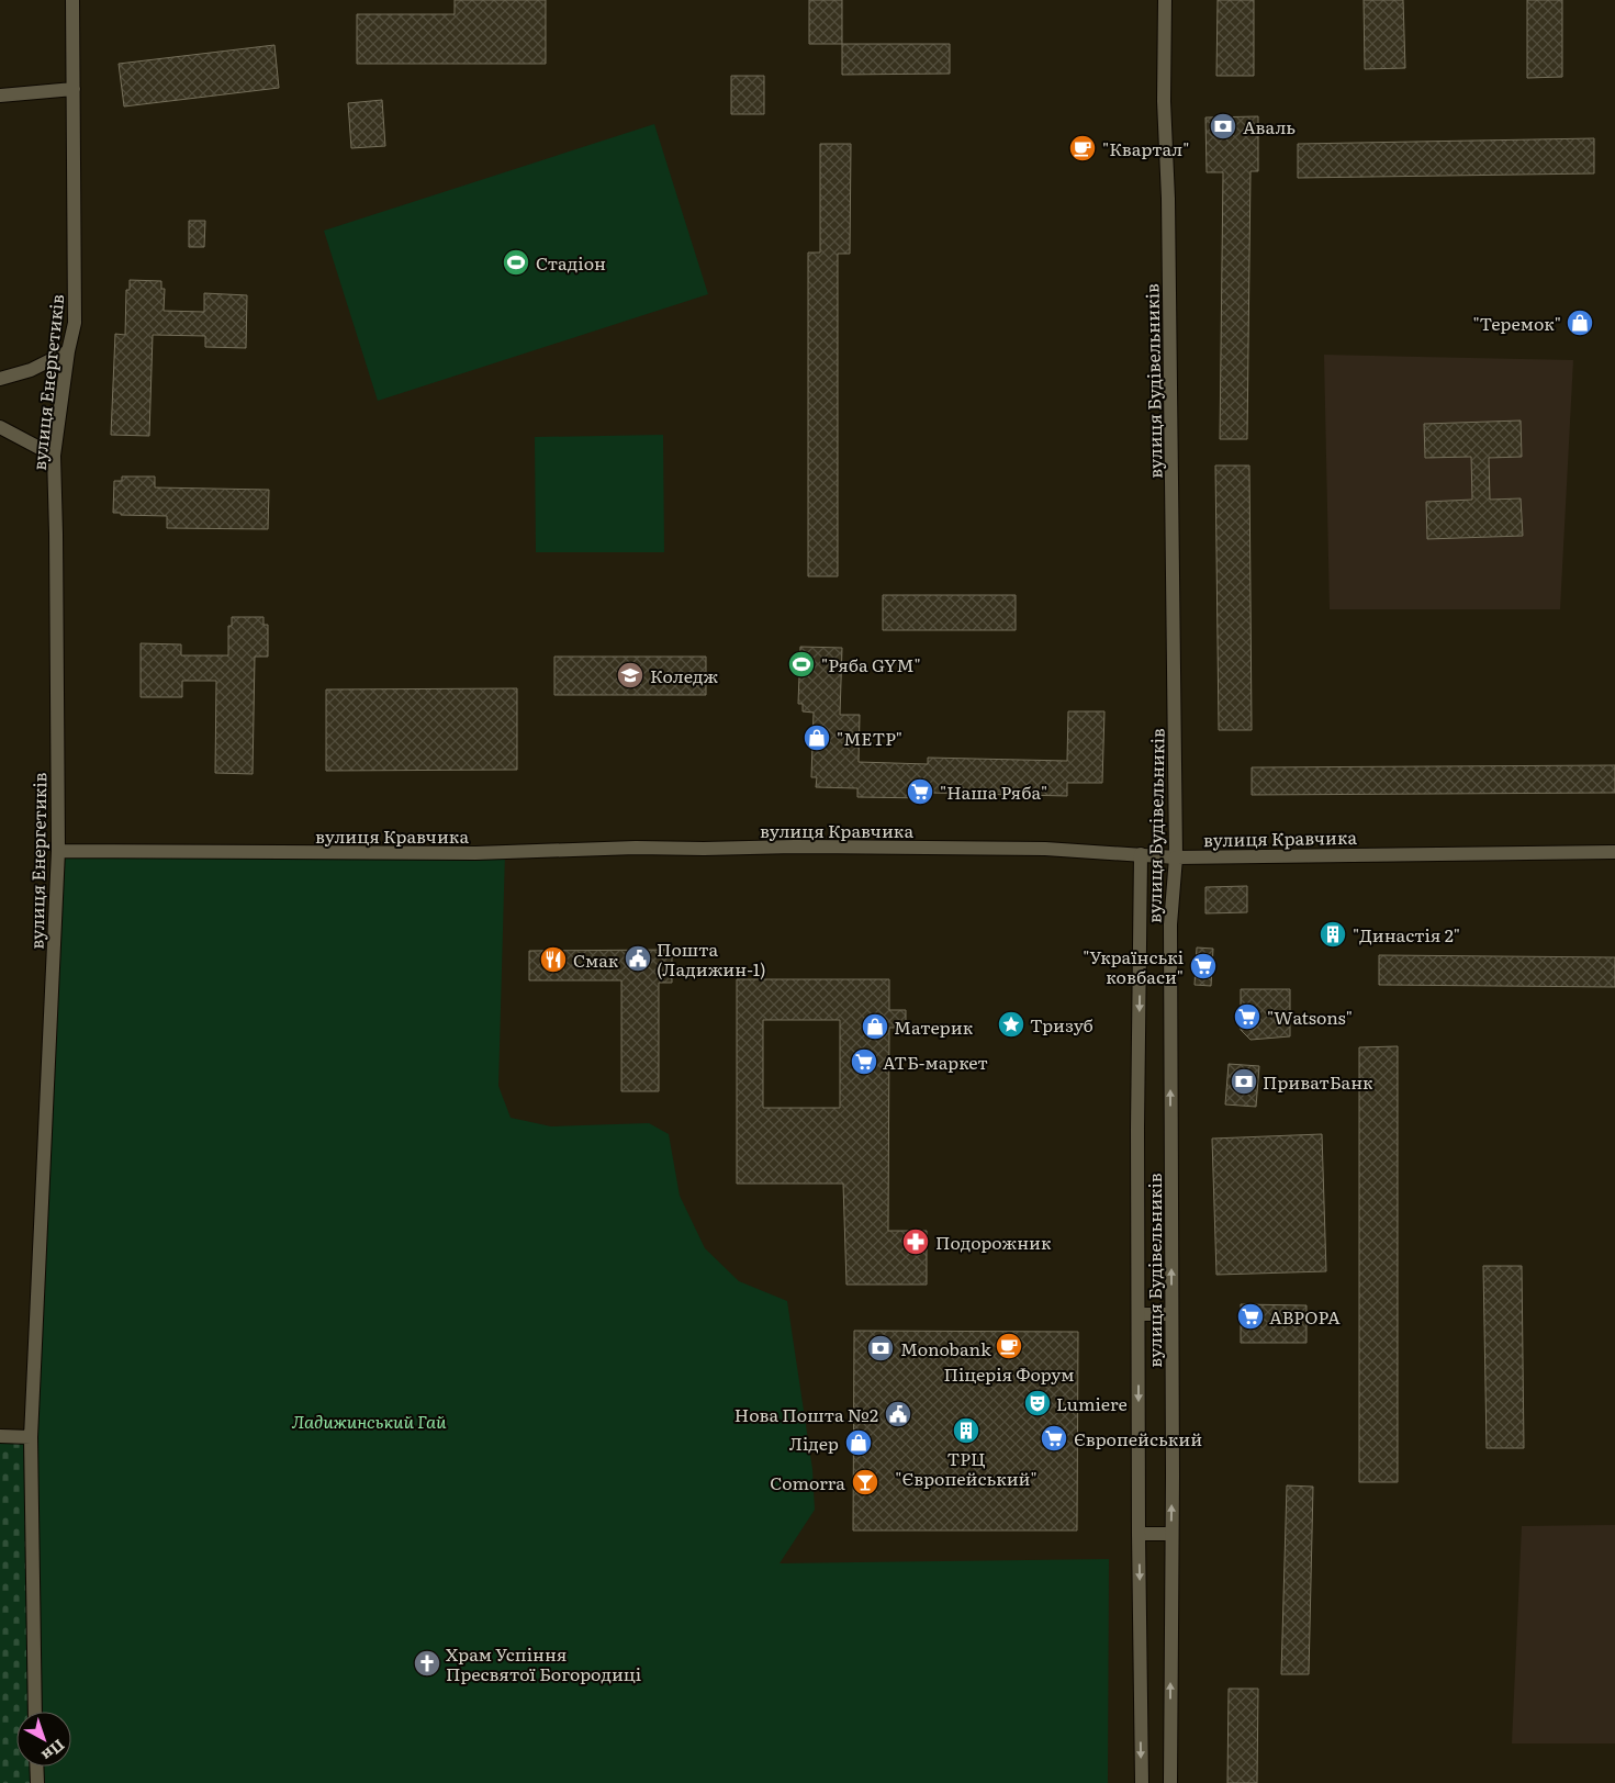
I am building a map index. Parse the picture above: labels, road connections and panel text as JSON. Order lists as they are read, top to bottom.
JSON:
{
  "streets": {
    "street": ["вулиця Будівельників", "вулиця Енергетиків", "вулиця Кравчика"]
  },
  "crossings": [
    ["вулиця Будівельників", "вулиця Кравчика"],
    ["вулиця Енергетиків", "вулиця Кравчика"]
  ],
  "parks": ["Ладижинський Гай"],
  "places": {
    "bank": ["Аваль", "ПриватБанк", "Monobank"],
    "cafe": ["\"Квартал\"", "Піцерія Форум"],
    "sports": ["Стадіон", "\"Ряба GYM\""],
    "shop": [
      "\"Теремок\"",
      "\"МЕТР\"",
      "Материк",
      "Лідер"
    ],
    "school or university": ["Коледж"],
    "supermarket": [
      "\"Наша Ряба\"",
      "\"Українські ковбаси\"",
      "\"Watsons\"",
      "АТБ-маркет",
      "АВРОРА",
      "Європейський"
    ],
    "building": ["\"Династія 2\"", "ТРЦ \"Європейський\""],
    "public building": ["Пошта (Ладижин-1)", "Нова Пошта №2"],
    "restaurant": ["Смак"],
    "place": ["Тризуб"],
    "pharmacy": ["Подорожник"],
    "theatre": ["Lumiere"],
    "bar": ["Comorra"],
    "church": ["Храм Успіння Пресвятої Богородиці"]
  },
  "north": "bottom right"
}
